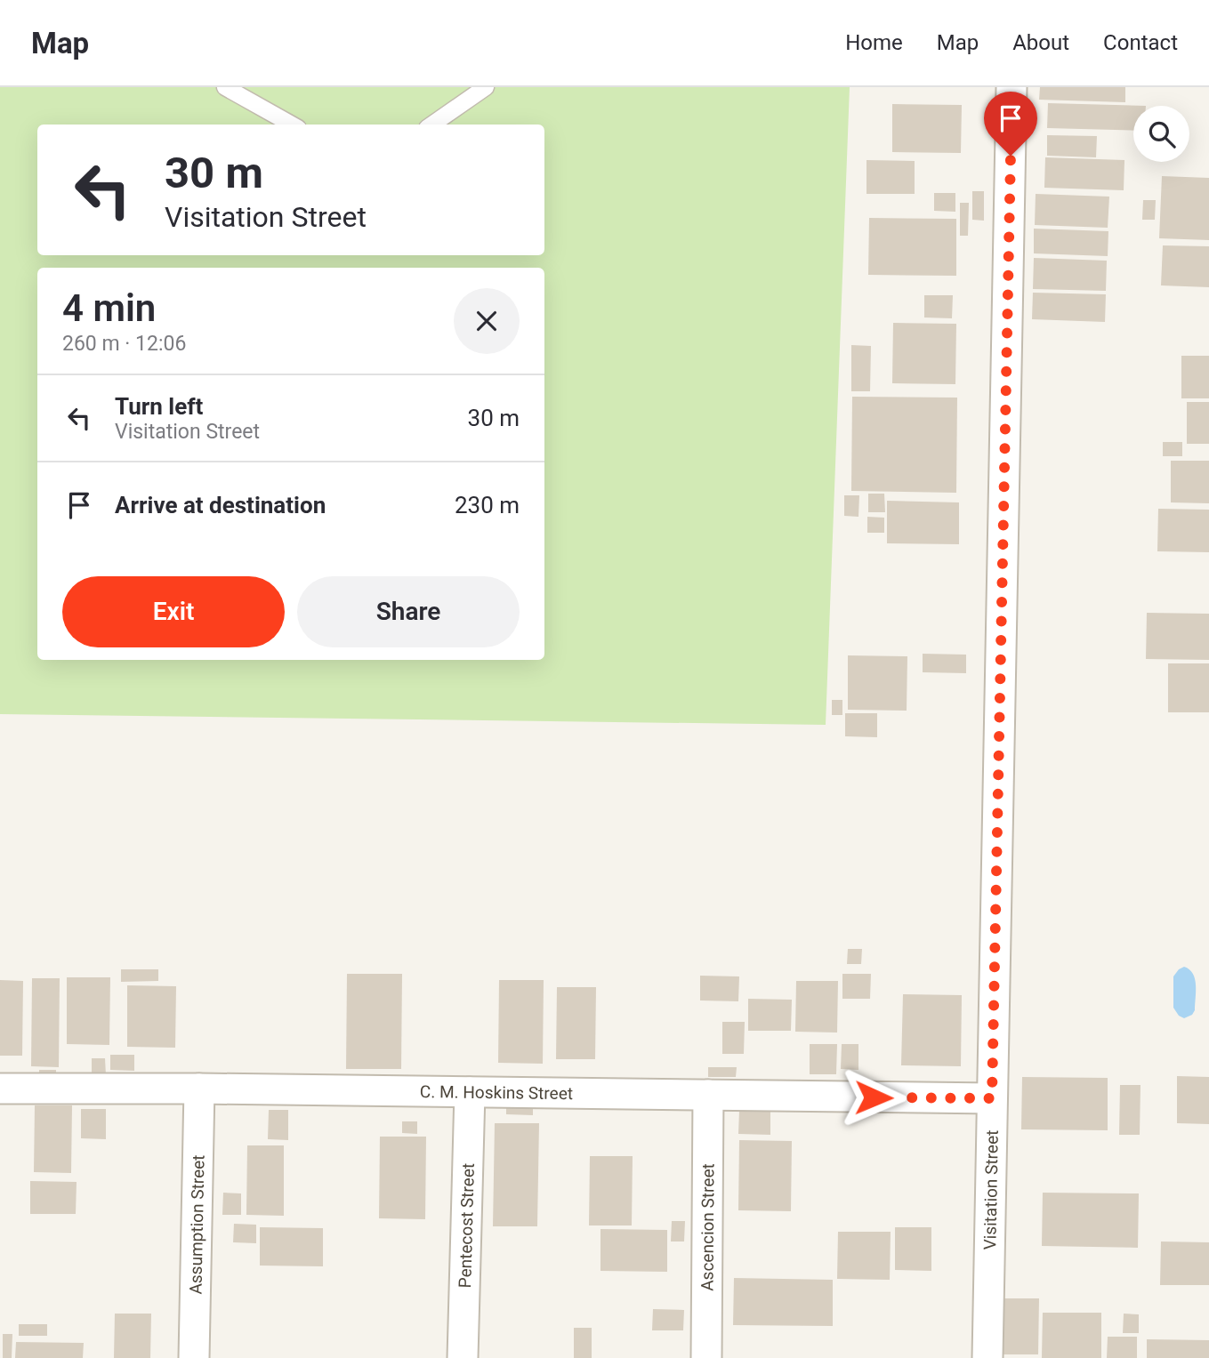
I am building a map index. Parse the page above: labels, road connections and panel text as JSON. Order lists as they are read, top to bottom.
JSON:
{
  "streets": {
    "street": [
      "C. M. Hoskins Street",
      "Visitation Street",
      "Assumption Street",
      "Pentecost Street",
      "Ascencion Street"
    ]
  },
  "crossings": [
    ["C. M. Hoskins Street", "Visitation Street"],
    ["C. M. Hoskins Street", "Assumption Street"],
    ["C. M. Hoskins Street", "Pentecost Street"],
    ["C. M. Hoskins Street", "Ascencion Street"]
  ],
  "page": {
    "header": "Map",
    "nav": [
      "Home",
      "Map",
      "About",
      "Contact"
    ],
    "turn": ["30 m", "Visitation Street"],
    "heading": ["4 min", "260 m · 12:06"],
    "list": [
      {
        "name": "Turn left",
        "note": "Visitation Street",
        "value": "30 m"
      },
      {
        "name": "Arrive at destination",
        "value": "230 m"
      }
    ],
    "buttons": ["Exit", "Share"]
  }
}
